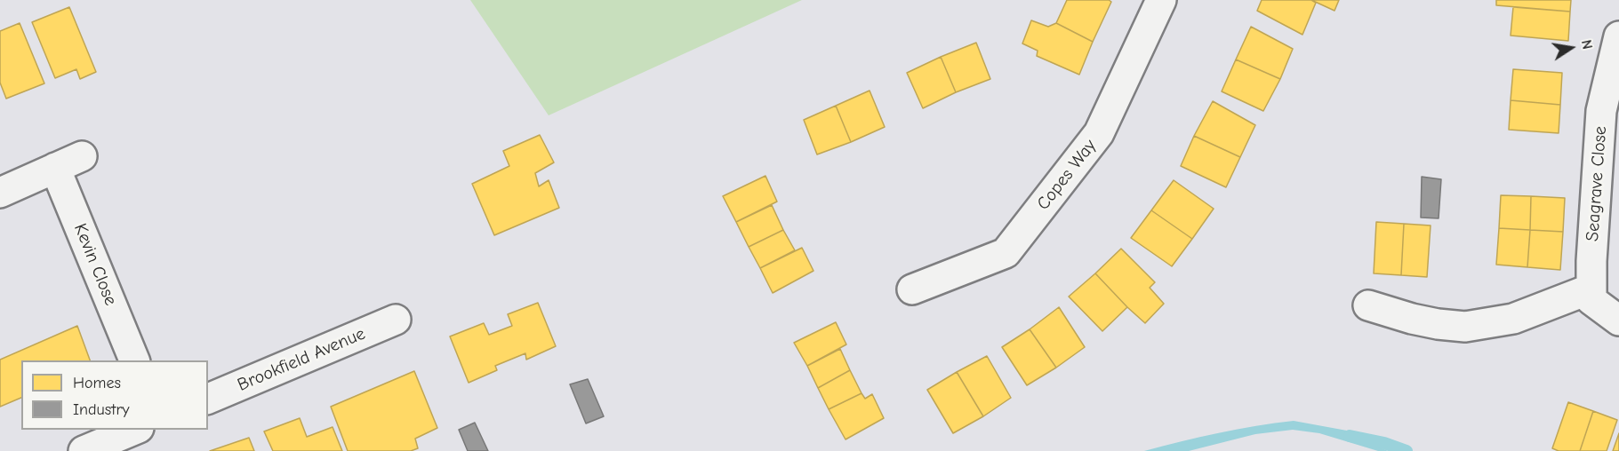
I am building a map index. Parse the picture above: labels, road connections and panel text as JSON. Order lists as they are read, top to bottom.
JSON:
{
  "streets": {
    "street": [
      "Copes Way",
      "Seagrave Close",
      "Kevin Close",
      "Brookfield Avenue"
    ]
  },
  "legend": ["Homes", "Industry"],
  "north": "right"
}
